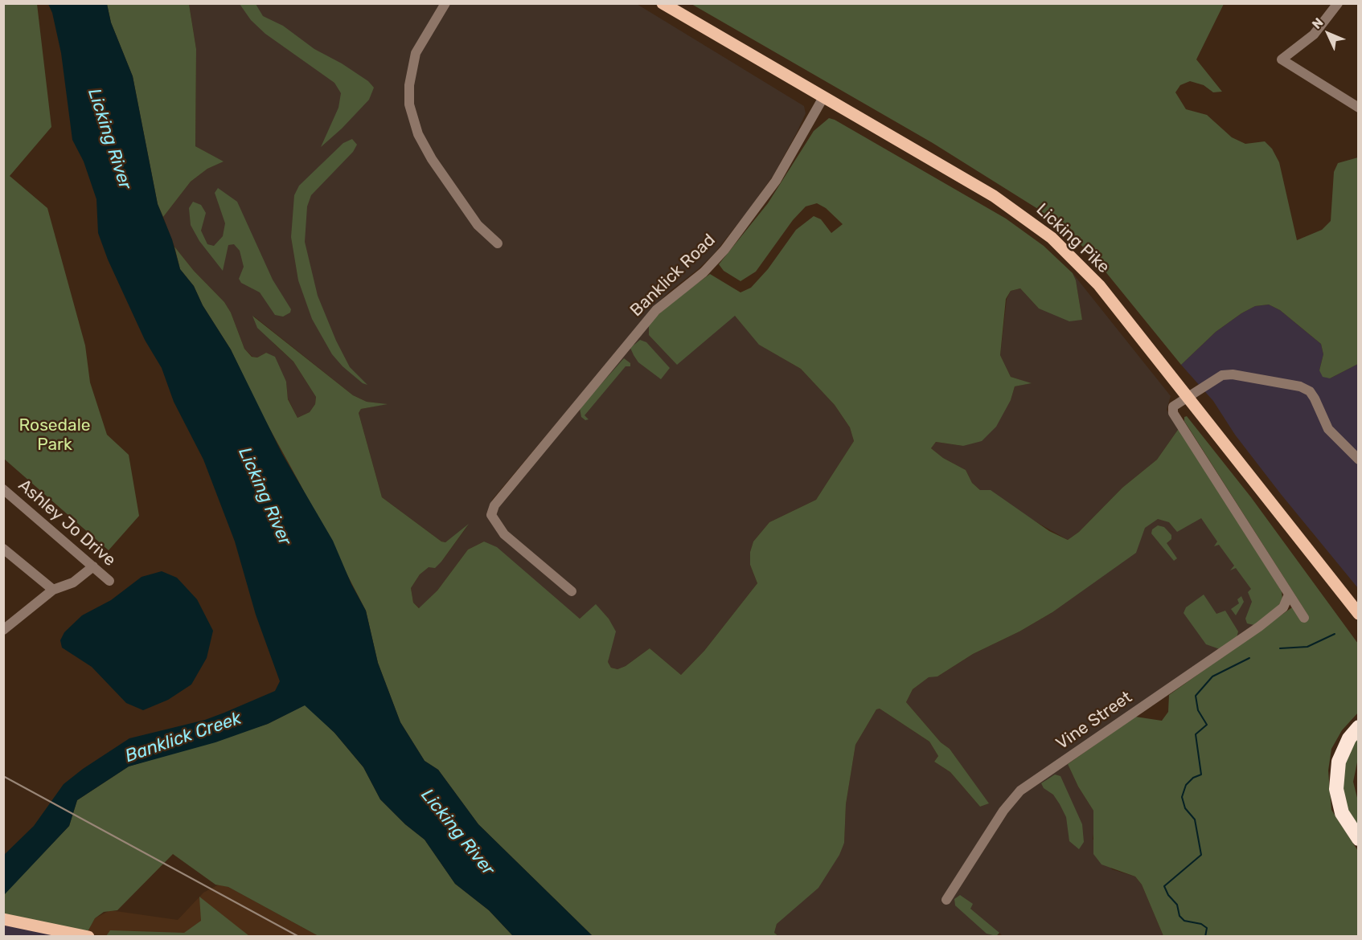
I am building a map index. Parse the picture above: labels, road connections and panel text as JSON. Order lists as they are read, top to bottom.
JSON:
{
  "streets": {
    "main road": ["Licking Pike"],
    "street": ["Banklick Road", "Ashley Jo Drive", "Vine Street"]
  },
  "crossings": [
    ["Licking Pike", "Banklick Road"]
  ],
  "water": ["Licking River", "Banklick Creek"],
  "parks": ["Rosedale Park"],
  "north": "top left"
}
